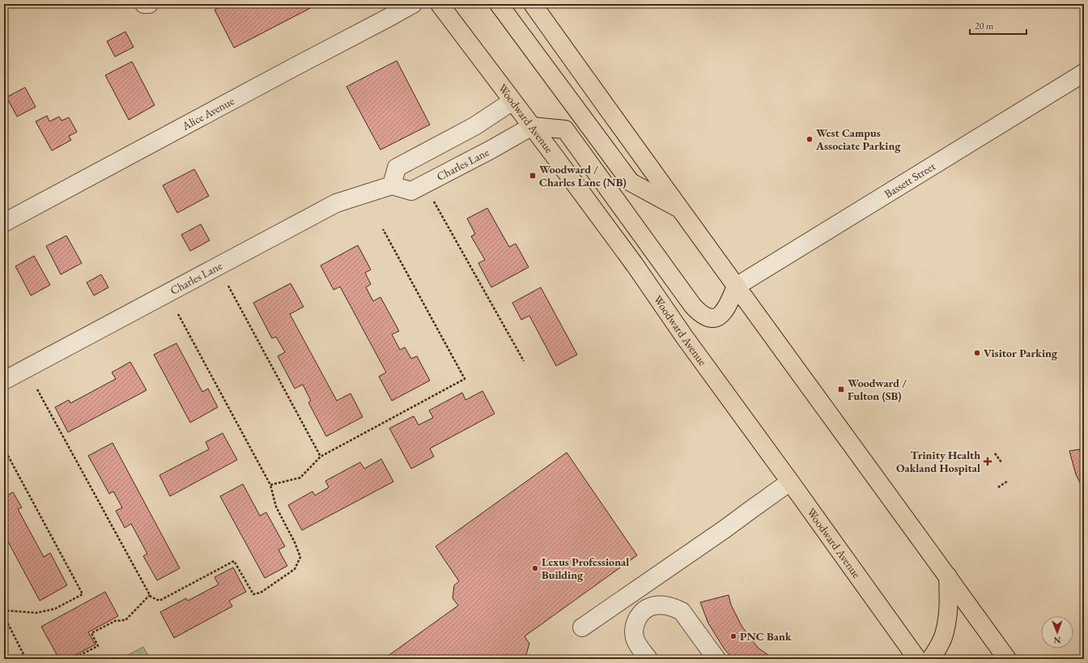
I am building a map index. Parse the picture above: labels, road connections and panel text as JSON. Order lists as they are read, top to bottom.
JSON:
{
  "streets": {
    "main road": ["Woodward Avenue"],
    "street": ["Alice Avenue", "Charles Lane", "Bassett Street"]
  },
  "crossings": [
    ["Woodward Avenue", "Charles Lane"]
  ],
  "places": {
    "other": [
      "West Campus Associate Parking",
      "Visitor Parking",
      "Lexus Professional Building",
      "PNC Bank"
    ],
    "transit": ["Woodward / Charles Lane (NB)", "Woodward / Fulton (SB)"],
    "health": ["Trinity Health Oakland Hospital"]
  },
  "scale_bar": "20 m",
  "north": "bottom"
}
